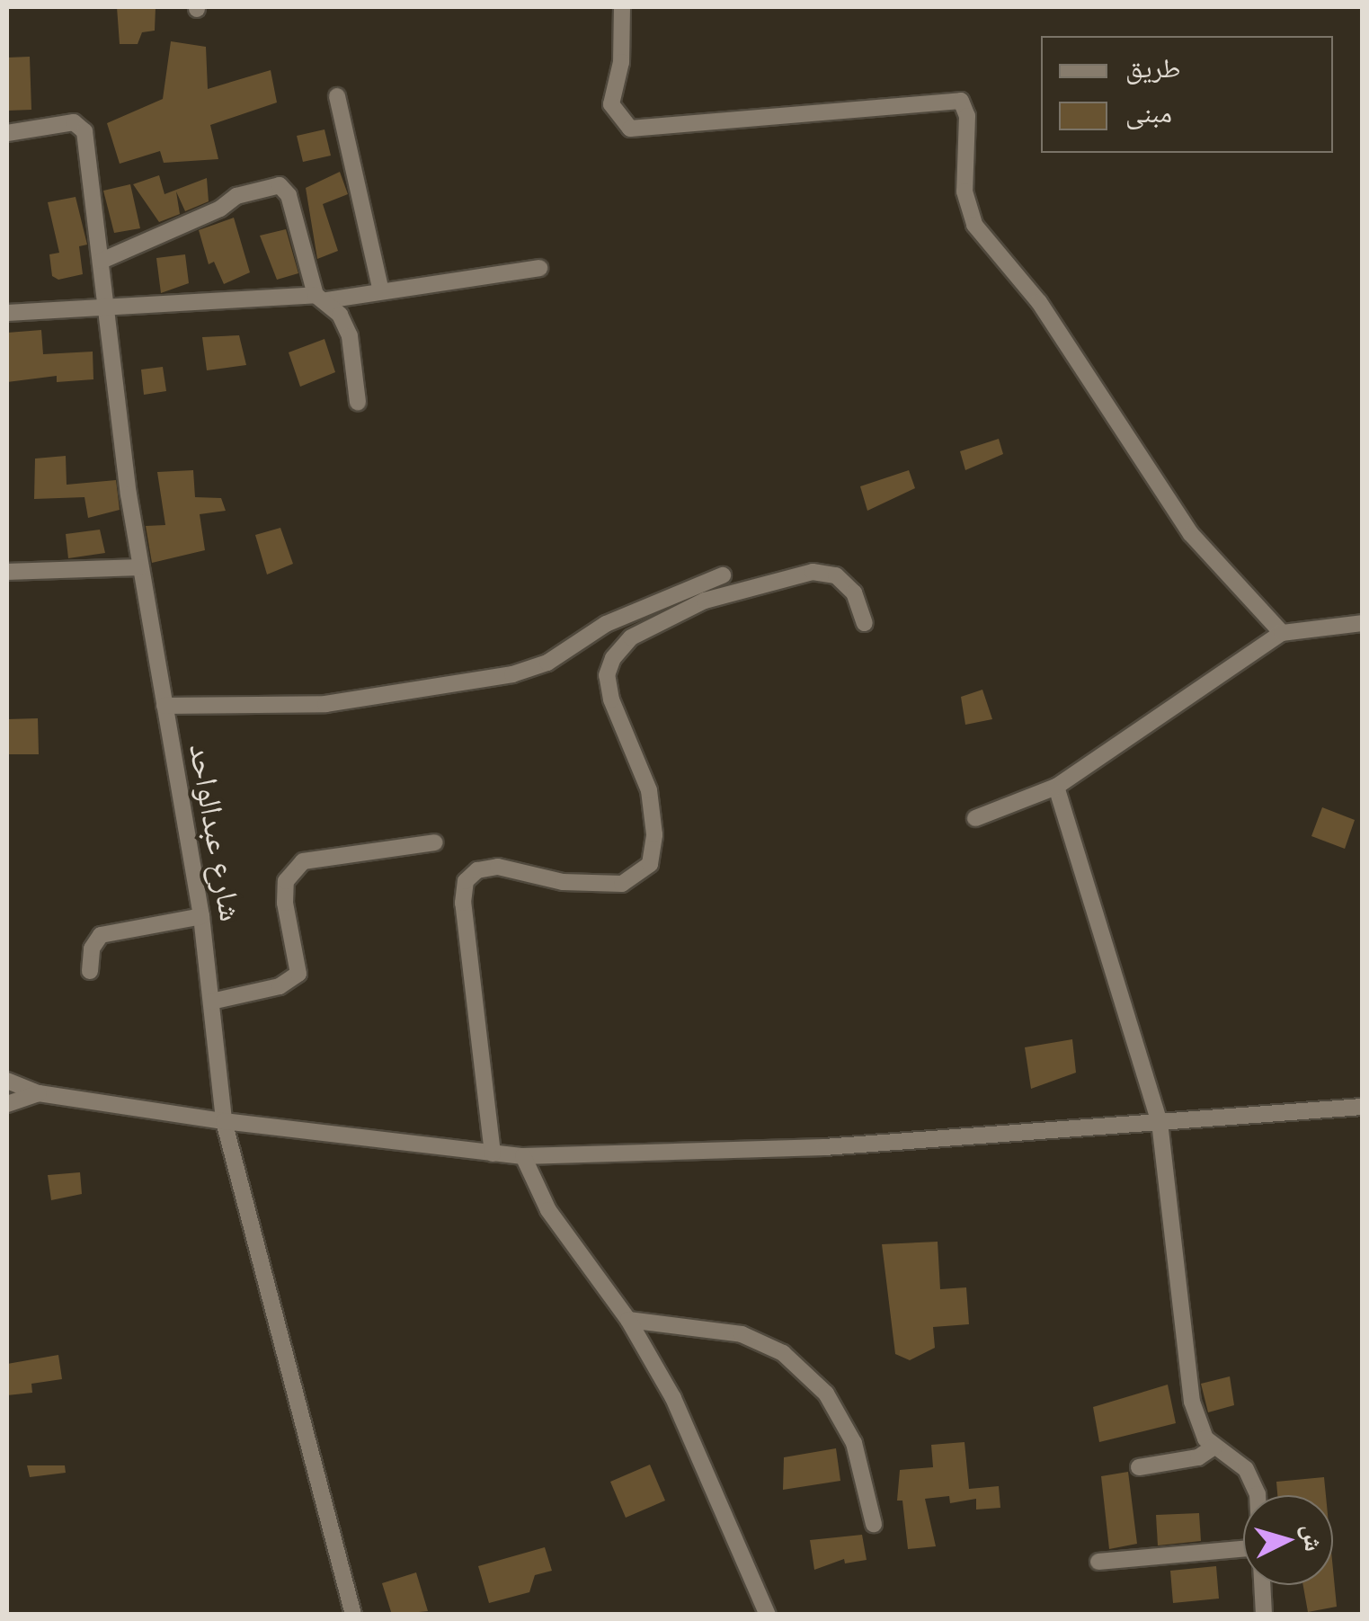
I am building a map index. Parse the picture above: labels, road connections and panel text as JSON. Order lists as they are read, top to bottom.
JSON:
{
  "streets": {
    "street": ["شارع عبدالواحد"]
  },
  "legend": ["طريق", "مبنى"],
  "north": "right"
}
